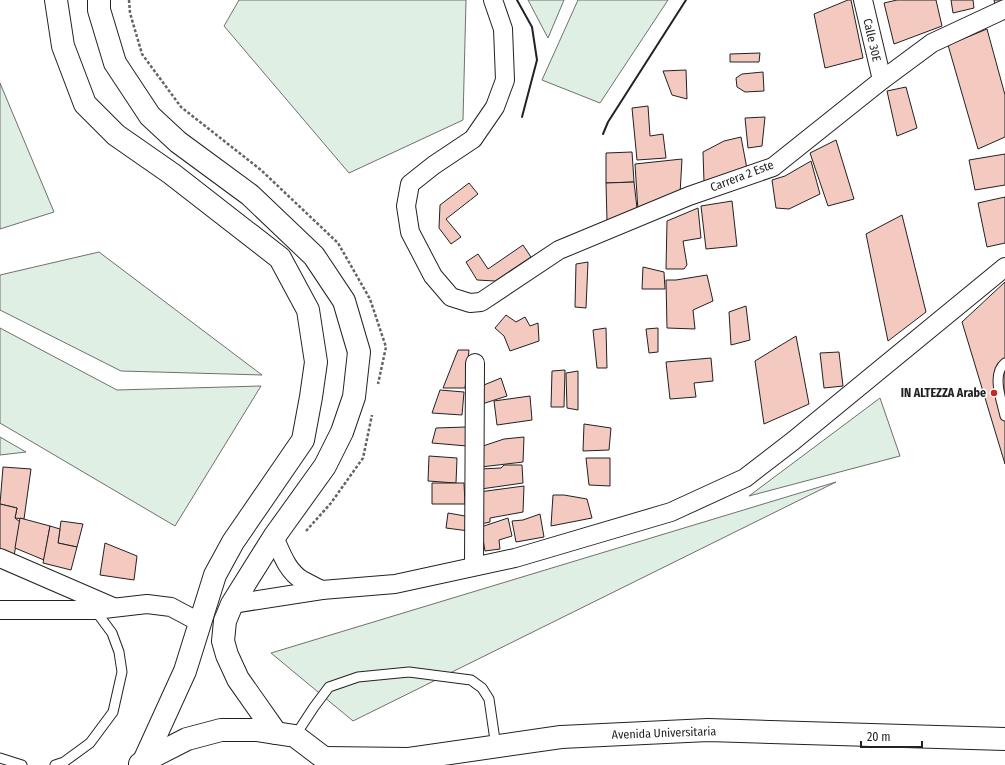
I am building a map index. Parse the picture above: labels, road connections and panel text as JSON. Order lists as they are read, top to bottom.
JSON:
{
  "streets": {
    "main road": ["Avenida Universitaria"],
    "street": ["Calle 30E", "Carrera 2 Este"]
  },
  "crossings": [
    ["Calle 30E", "Carrera 2 Este"]
  ],
  "places": ["IN ALTEZZA Arabe"],
  "scale_bar": "20 m"
}
